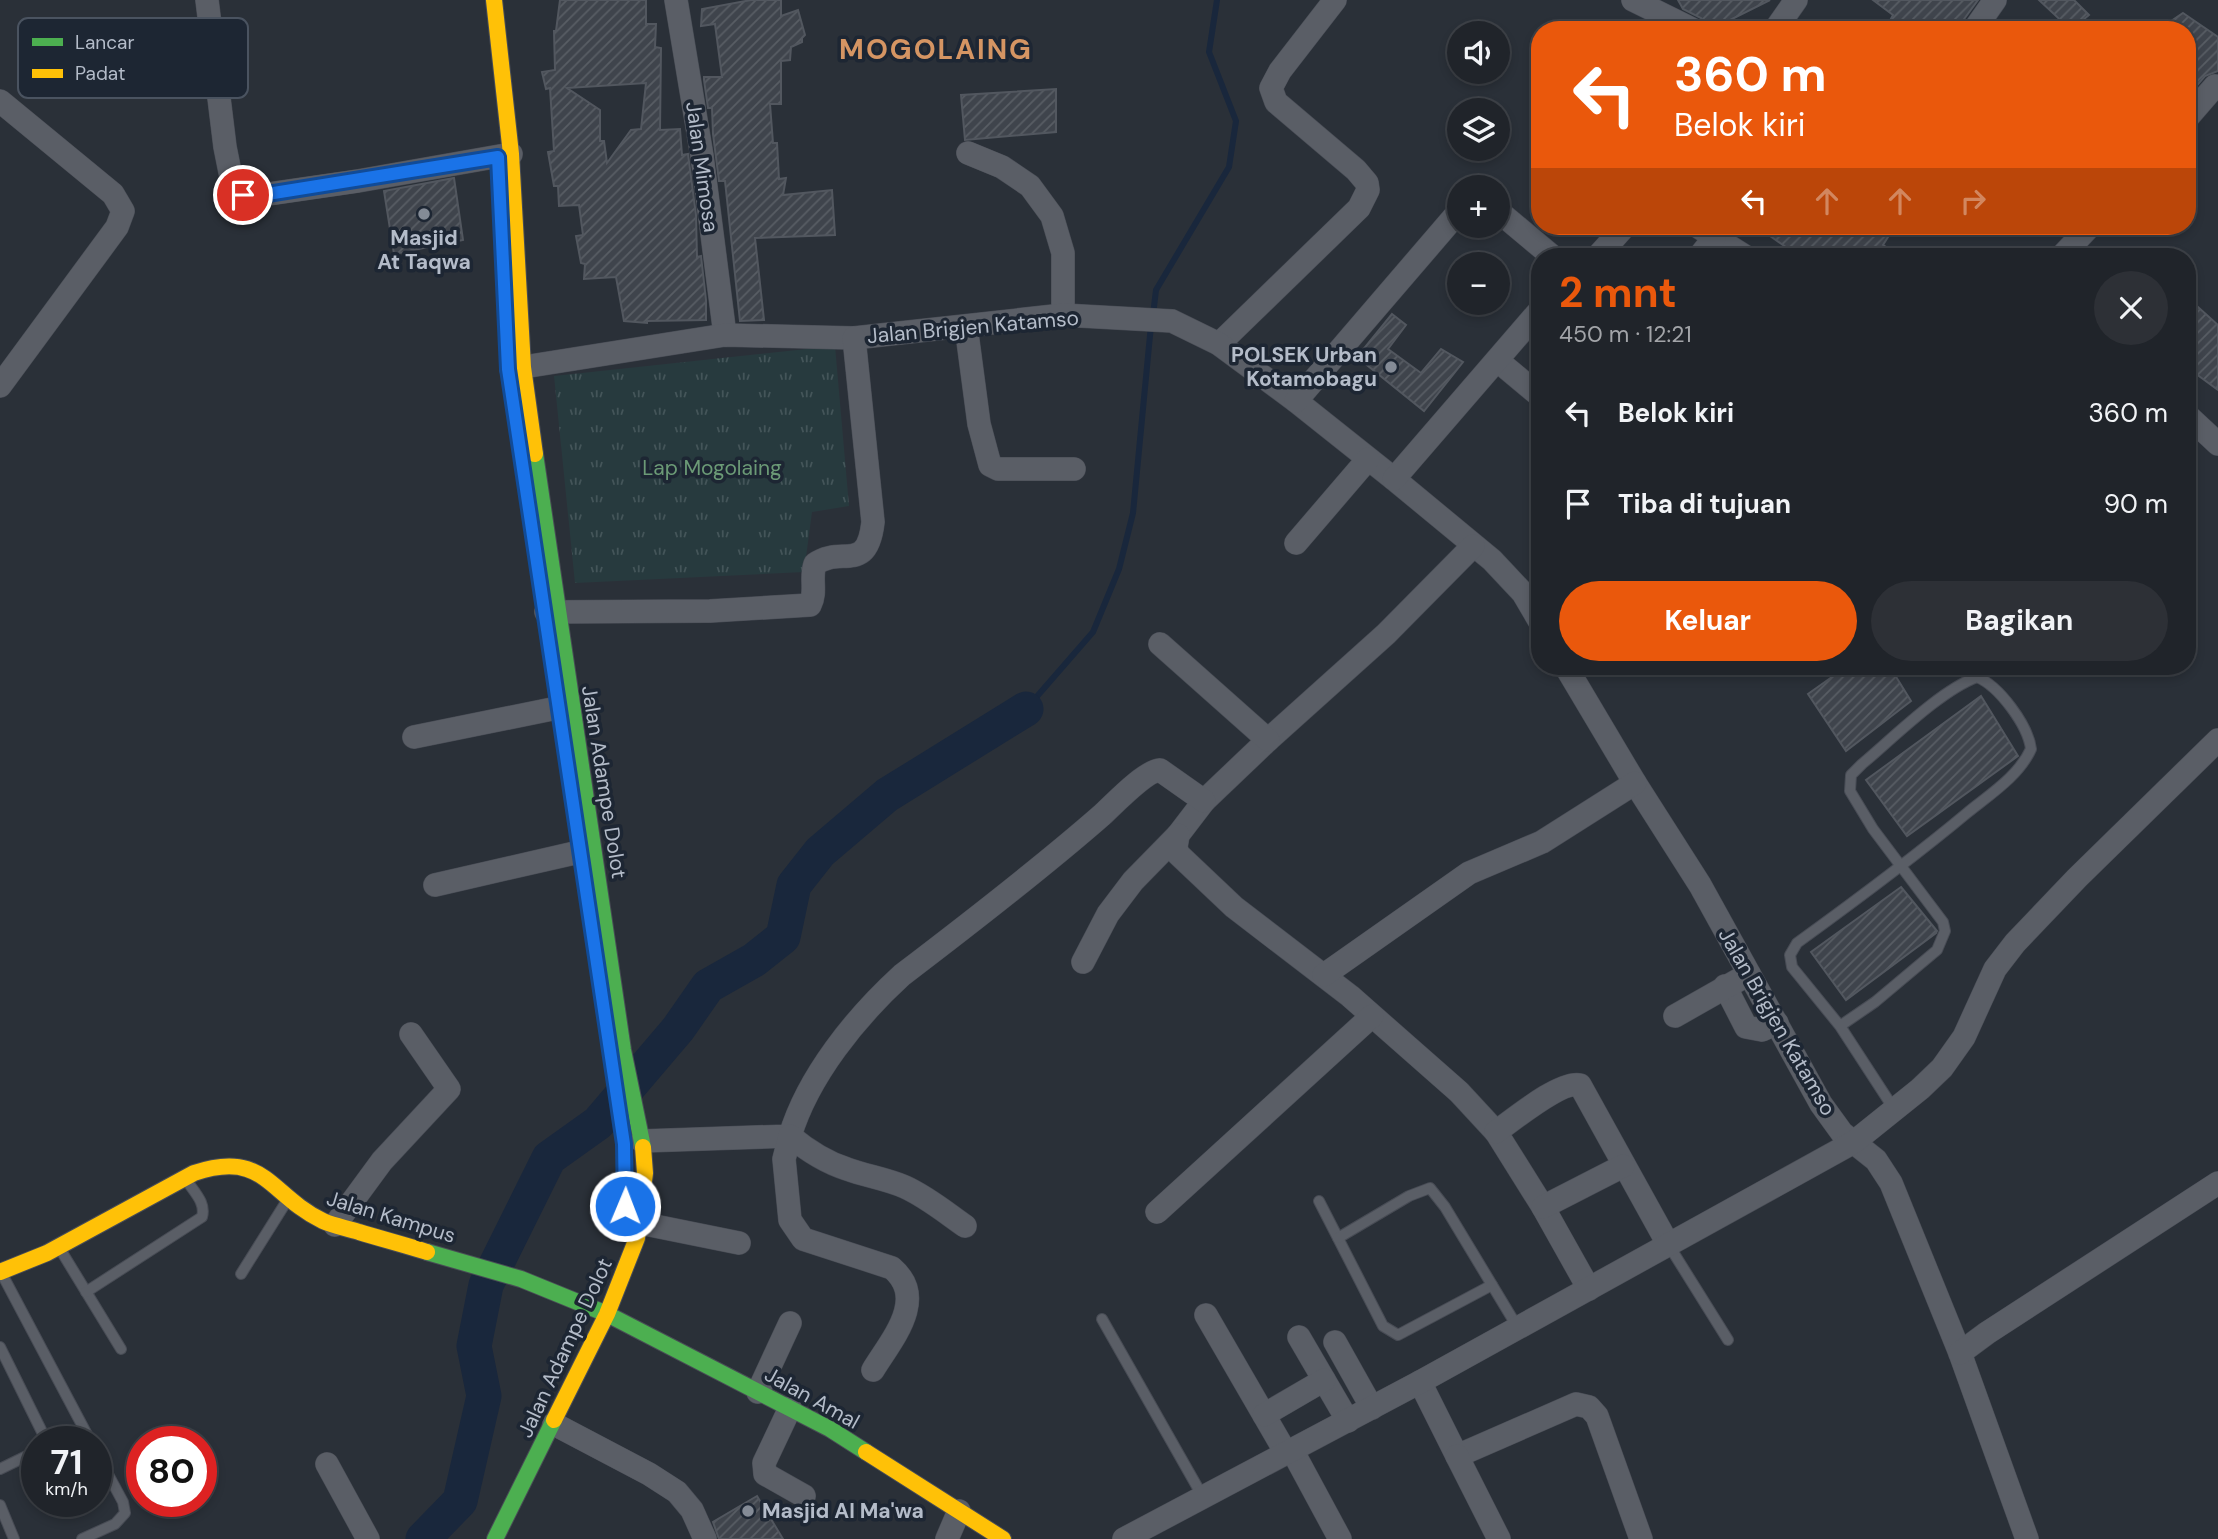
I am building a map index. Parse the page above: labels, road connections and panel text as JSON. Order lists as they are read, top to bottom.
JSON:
{
  "streets": {
    "main road": ["Jalan Adampe Dolot", "Jalan Kampus", "Jalan Amal"],
    "street": ["Jalan Mimosa", "Jalan Brigjen Katamso"]
  },
  "crossings": [
    ["Jalan Mimosa", "Jalan Brigjen Katamso"],
    ["Jalan Brigjen Katamso", "Jalan Adampe Dolot"],
    ["Jalan Adampe Dolot", "Jalan Kampus"],
    ["Jalan Adampe Dolot", "Jalan Amal"],
    ["Jalan Kampus", "Jalan Amal"]
  ],
  "districts": ["MOGOLAING"],
  "parks": ["Lap Mogolaing"],
  "places": ["Masjid At Taqwa", "POLSEK Urban Kotamobagu", "Masjid Al Ma'wa"],
  "legend": ["Lancar", "Padat"],
  "page": {
    "map_buttons": ["+", "−"],
    "turn": ["360 m", "Belok kiri"],
    "heading": ["2 mnt", "450 m · 12:21"],
    "list": [
      {
        "name": "Belok kiri",
        "value": "360 m"
      },
      {
        "name": "Tiba di tujuan",
        "value": "90 m"
      }
    ],
    "buttons": ["Keluar", "Bagikan"],
    "speed": "71 km/h",
    "limit": "80"
  }
}
